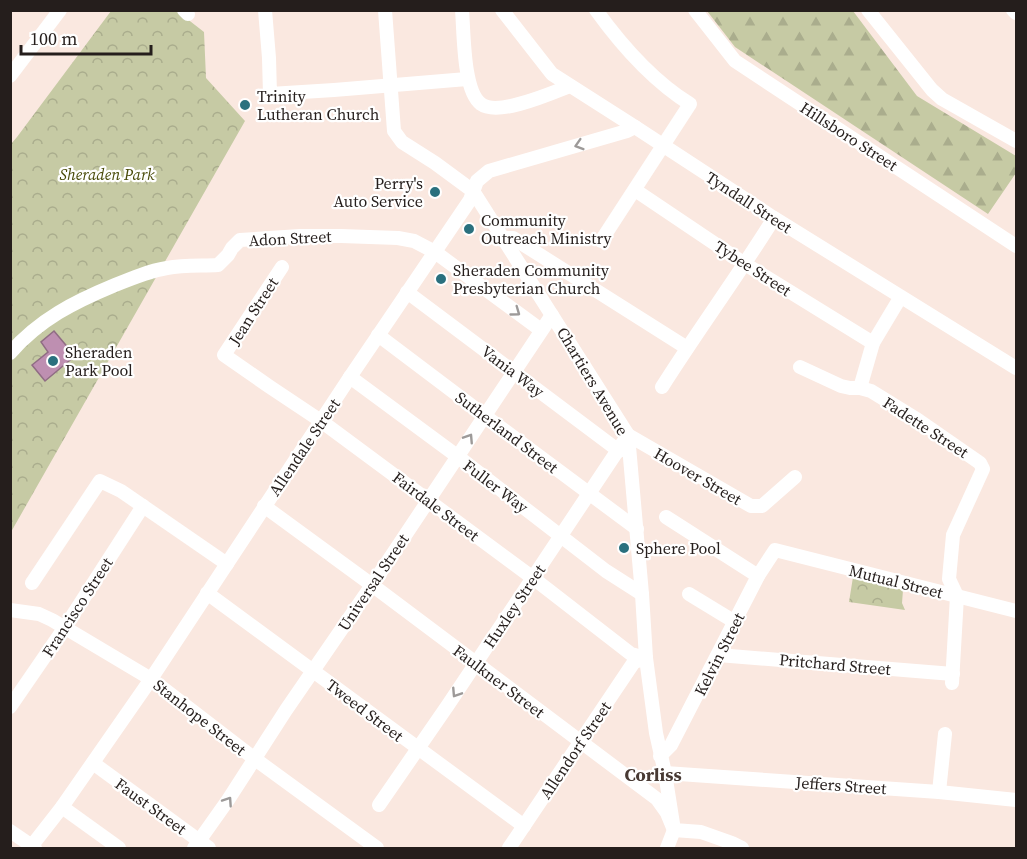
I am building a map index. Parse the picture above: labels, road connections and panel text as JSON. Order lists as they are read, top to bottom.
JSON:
{
  "streets": {
    "street": [
      "Hillsboro Street",
      "Tyndall Street",
      "Adon Street",
      "Tybee Street",
      "Jean Street",
      "Vania Way",
      "Chartiers Avenue",
      "Fadette Street",
      "Sutherland Street",
      "Allendale Street",
      "Hoover Street",
      "Fuller Way",
      "Fairdale Street",
      "Mutual Street",
      "Universal Street",
      "Huxley Street",
      "Francisco Street",
      "Kelvin Street",
      "Pritchard Street",
      "Faulkner Street",
      "Tweed Street",
      "Stanhope Street",
      "Allendorf Street",
      "Jeffers Street",
      "Faust Street"
    ]
  },
  "crossings": [
    ["Tyndall Street", "Allendale Street"],
    ["Adon Street", "Allendale Street"],
    ["Adon Street", "Universal Street"],
    ["Jean Street", "Fairdale Street"],
    ["Vania Way", "Allendale Street"],
    ["Vania Way", "Universal Street"],
    ["Vania Way", "Huxley Street"],
    ["Chartiers Avenue", "Sutherland Street"],
    ["Chartiers Avenue", "Allendale Street"],
    ["Chartiers Avenue", "Hoover Street"],
    ["Chartiers Avenue", "Fuller Way"],
    ["Chartiers Avenue", "Fairdale Street"],
    ["Chartiers Avenue", "Universal Street"],
    ["Chartiers Avenue", "Huxley Street"],
    ["Chartiers Avenue", "Kelvin Street"],
    ["Chartiers Avenue", "Faulkner Street"],
    ["Chartiers Avenue", "Allendorf Street"],
    ["Chartiers Avenue", "Jeffers Street"],
    ["Fadette Street", "Mutual Street"],
    ["Fadette Street", "Pritchard Street"],
    ["Sutherland Street", "Allendale Street"],
    ["Sutherland Street", "Universal Street"],
    ["Sutherland Street", "Huxley Street"],
    ["Allendale Street", "Fuller Way"],
    ["Allendale Street", "Fairdale Street"],
    ["Allendale Street", "Faulkner Street"],
    ["Allendale Street", "Tweed Street"],
    ["Allendale Street", "Stanhope Street"],
    ["Allendale Street", "Faust Street"],
    ["Hoover Street", "Huxley Street"],
    ["Fuller Way", "Universal Street"],
    ["Fuller Way", "Huxley Street"],
    ["Fairdale Street", "Universal Street"],
    ["Fairdale Street", "Huxley Street"],
    ["Fairdale Street", "Allendorf Street"],
    ["Mutual Street", "Kelvin Street"],
    ["Universal Street", "Faulkner Street"],
    ["Universal Street", "Tweed Street"],
    ["Universal Street", "Stanhope Street"],
    ["Universal Street", "Faust Street"],
    ["Huxley Street", "Faulkner Street"],
    ["Huxley Street", "Tweed Street"],
    ["Francisco Street", "Stanhope Street"],
    ["Kelvin Street", "Pritchard Street"],
    ["Faulkner Street", "Allendorf Street"],
    ["Tweed Street", "Allendorf Street"]
  ],
  "districts": ["Corliss"],
  "parks": ["Sheraden Park"],
  "places": [
    "Trinity Lutheran Church",
    "Perry's Auto Service",
    "Community Outreach Ministry",
    "Sheraden Community Presbyterian Church",
    "Sheraden Park Pool",
    "Sphere Pool"
  ],
  "scale_bar": "100 m"
}
